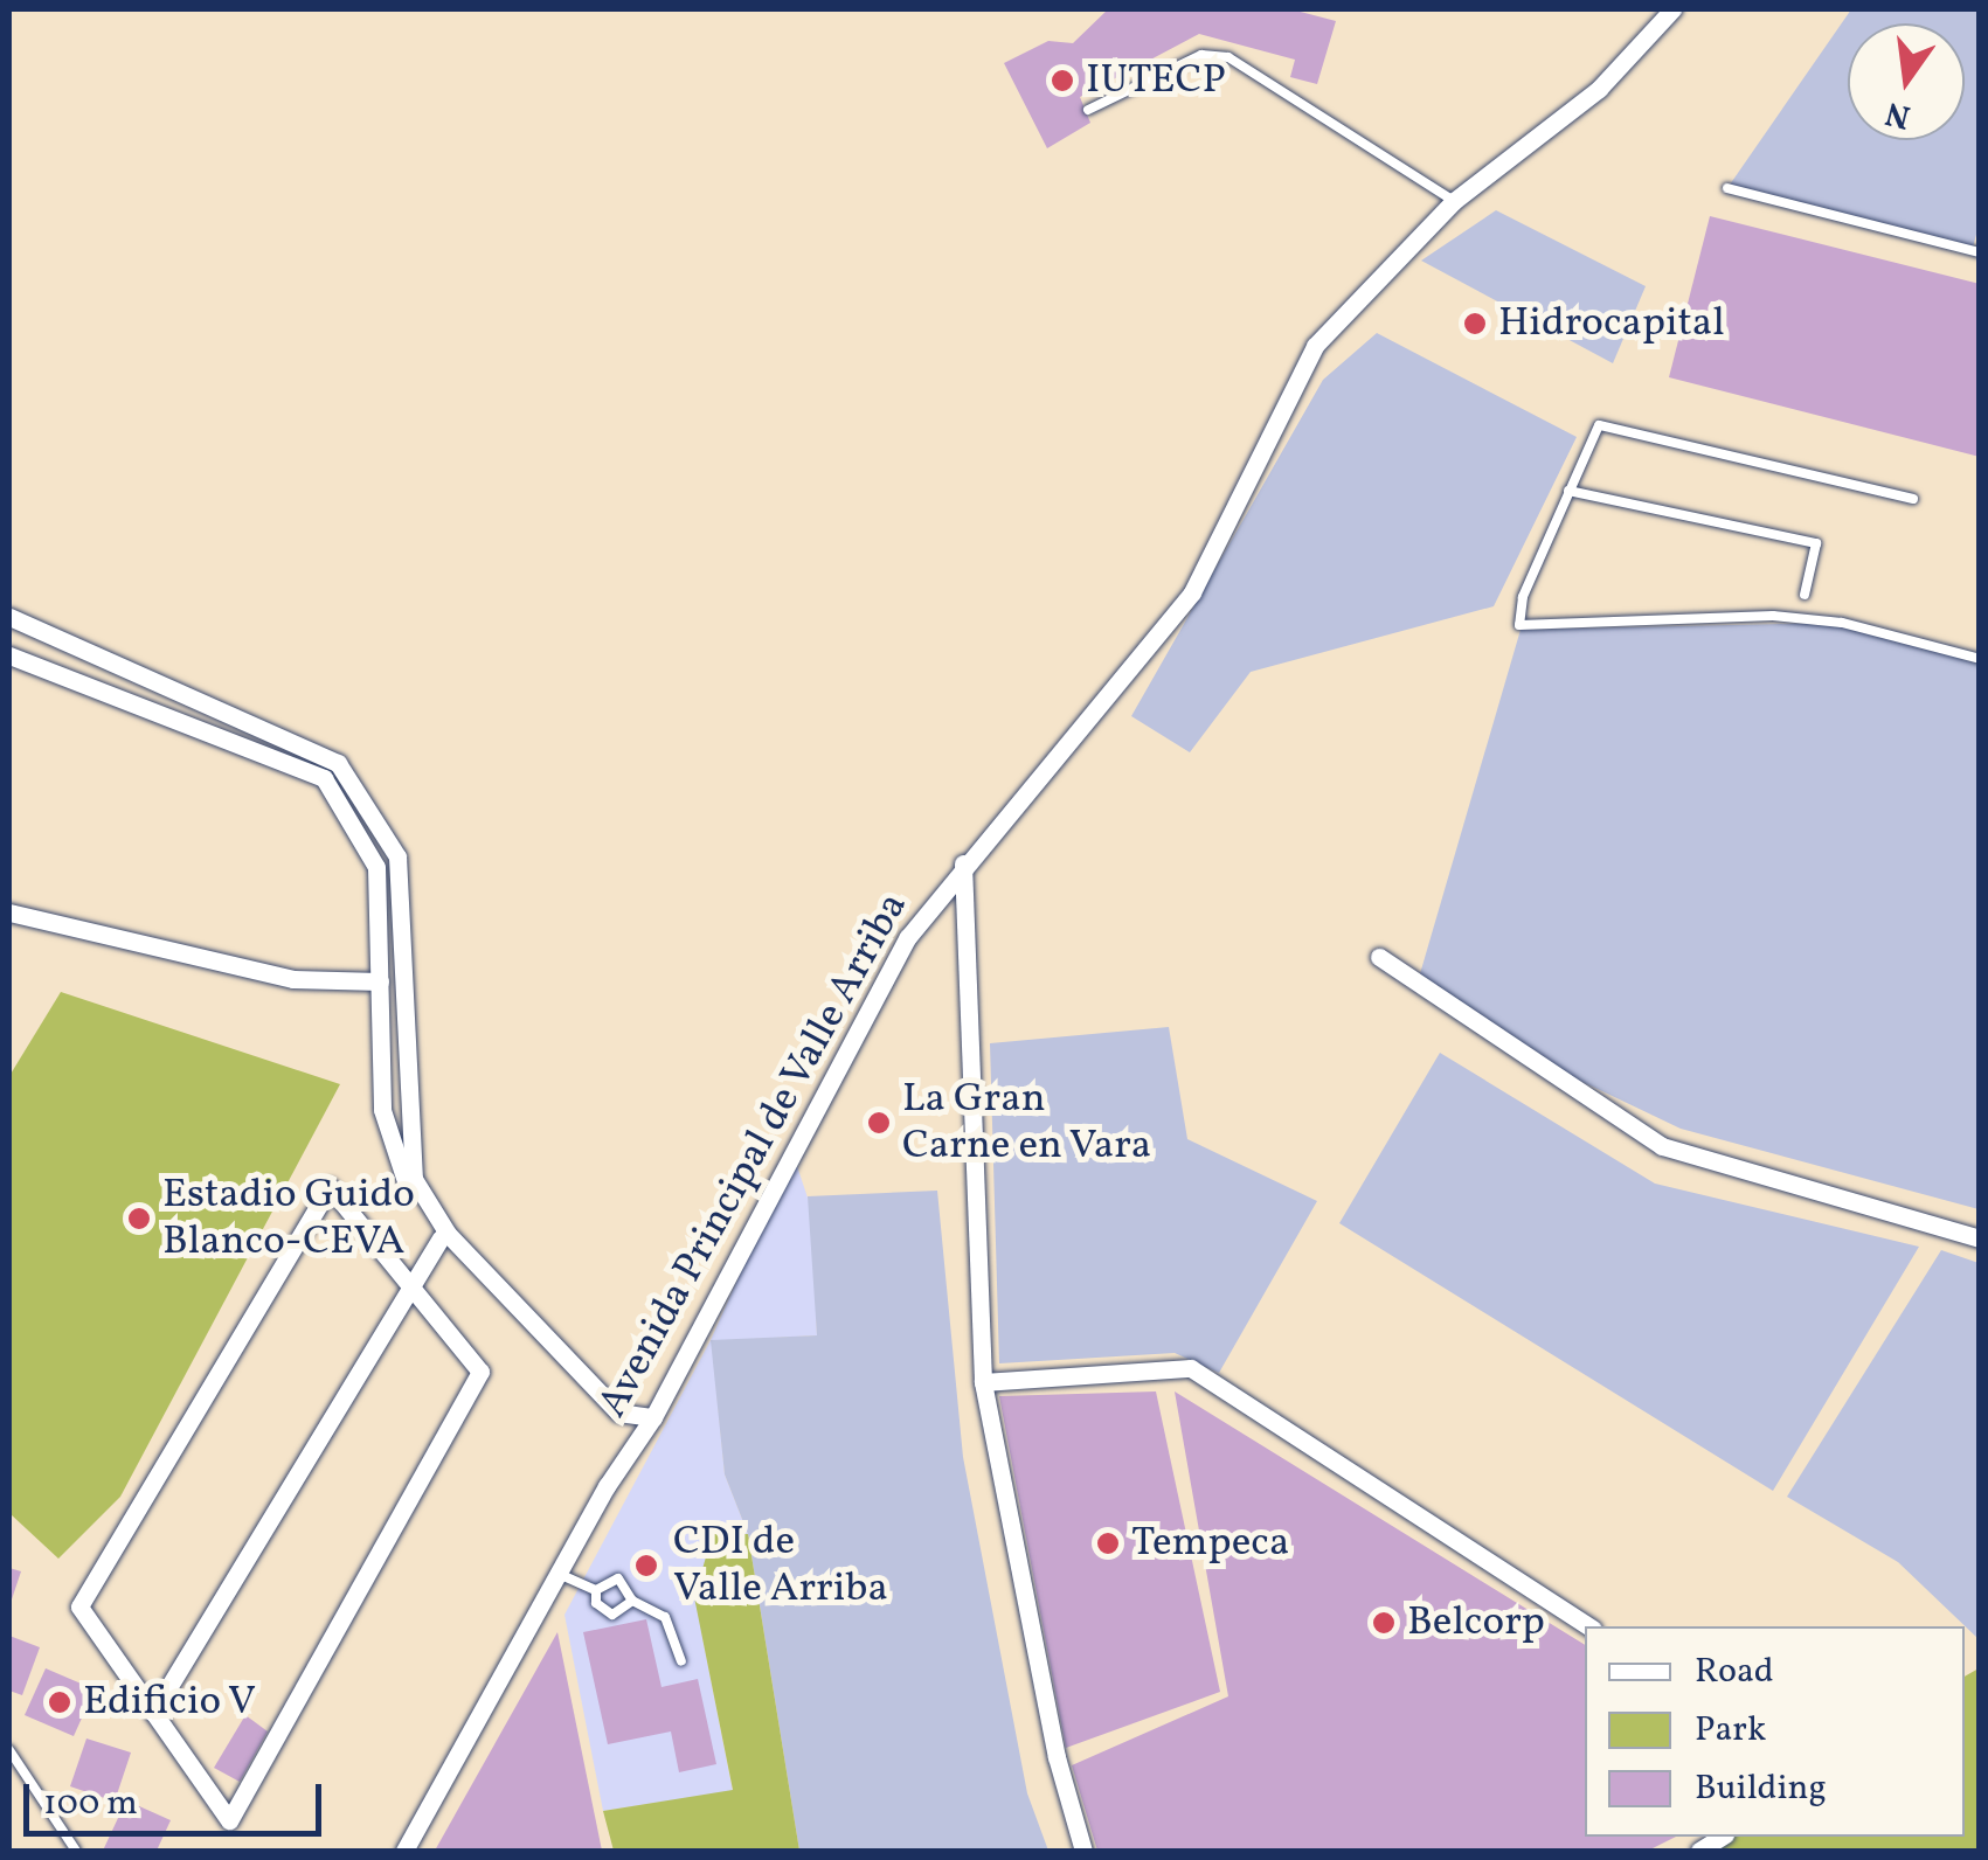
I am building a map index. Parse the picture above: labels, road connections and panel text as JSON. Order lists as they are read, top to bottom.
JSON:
{
  "streets": {
    "street": ["Avenida Principal de Valle Arriba"]
  },
  "places": [
    "IUTECP",
    "Hidrocapital",
    "La Gran Carne en Vara",
    "Estadio Guido Blanco-CEVA",
    "Tempeca",
    "CDI de Valle Arriba",
    "Belcorp",
    "Edificio V"
  ],
  "legend": ["Road", "Park", "Building"],
  "scale_bar": "100 m",
  "north": "bottom"
}
